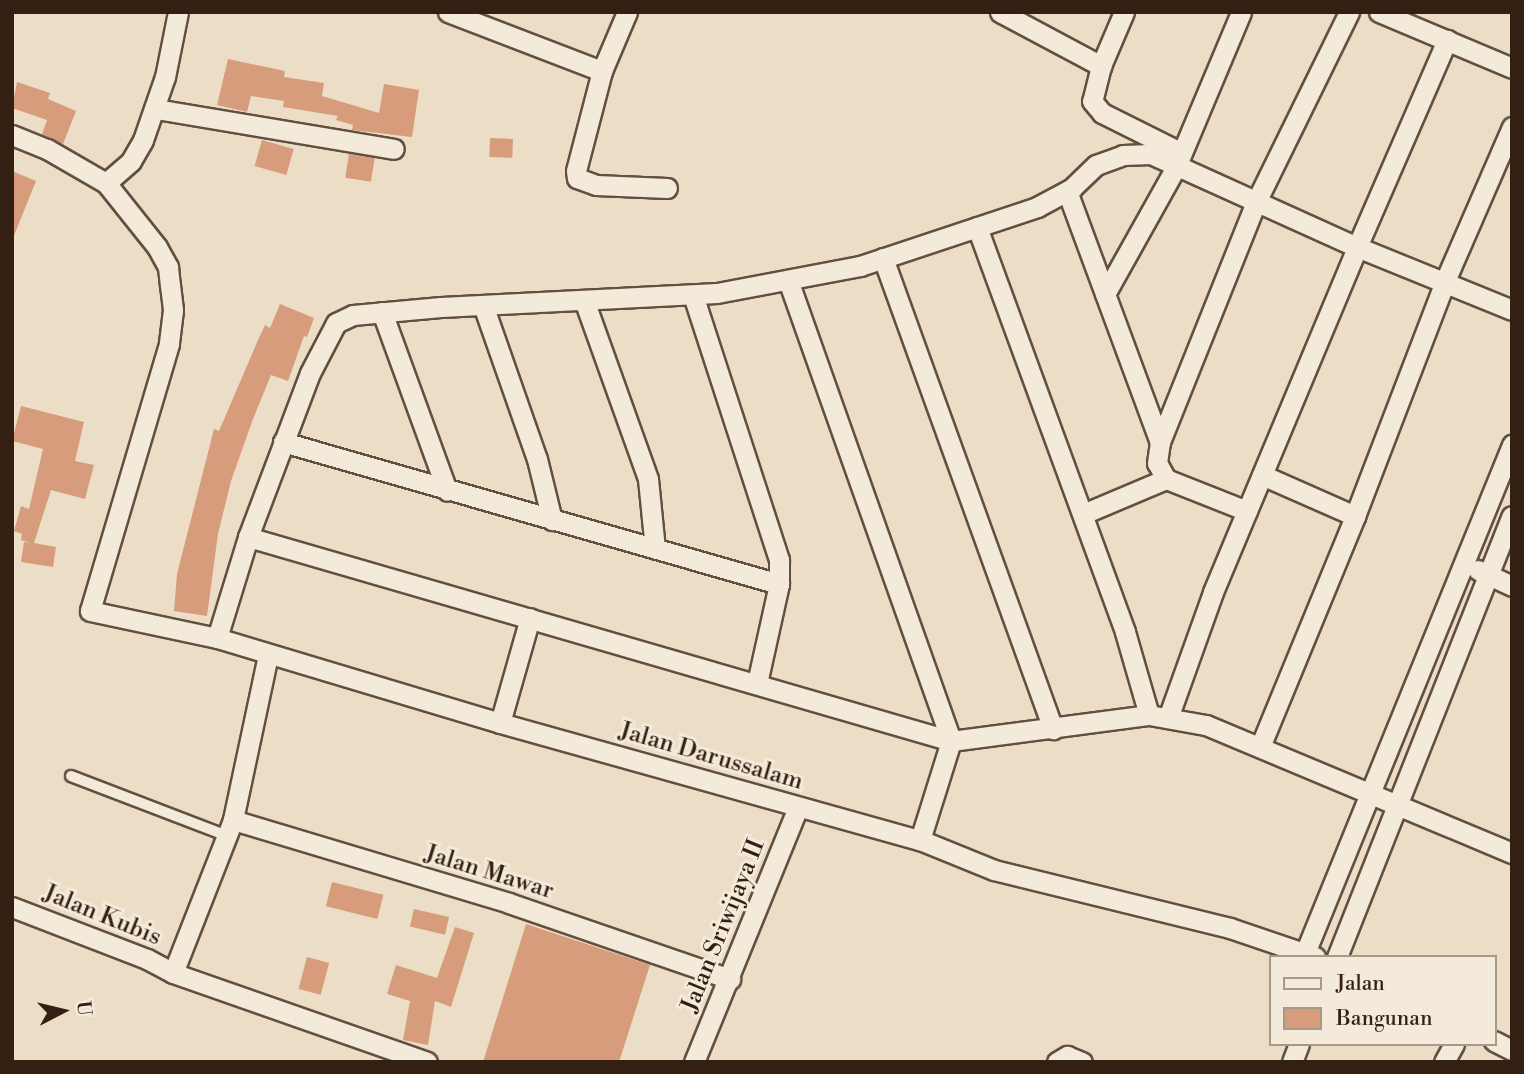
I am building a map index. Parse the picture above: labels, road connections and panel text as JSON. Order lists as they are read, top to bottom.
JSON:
{
  "streets": {
    "street": [
      "Jalan Darussalam",
      "Jalan Mawar",
      "Jalan Kubis",
      "Jalan Sriwijaya II"
    ]
  },
  "crossings": [
    ["Jalan Darussalam", "Jalan Sriwijaya II"],
    ["Jalan Mawar", "Jalan Sriwijaya II"]
  ],
  "legend": ["Jalan", "Bangunan"],
  "north": "right"
}
